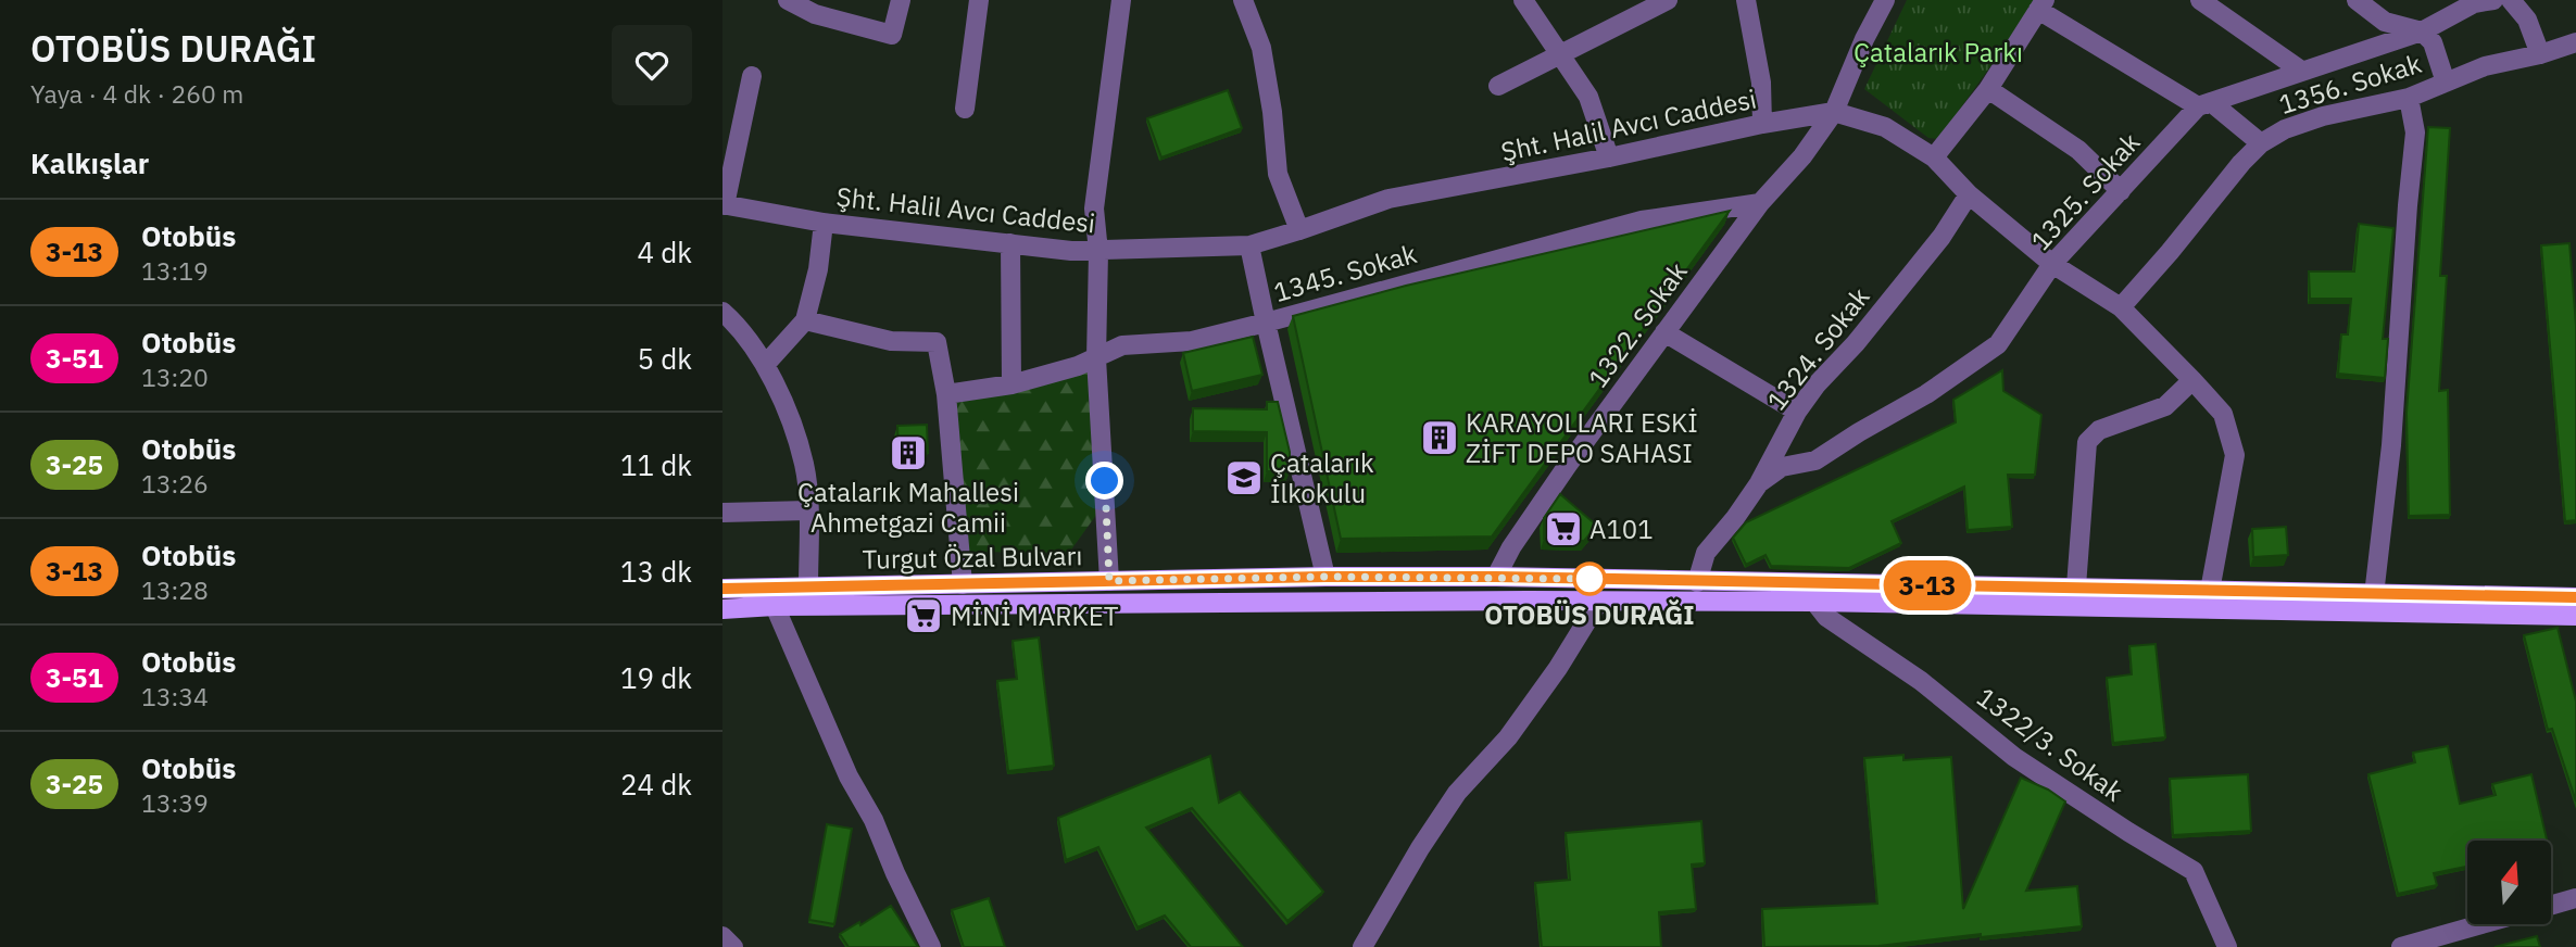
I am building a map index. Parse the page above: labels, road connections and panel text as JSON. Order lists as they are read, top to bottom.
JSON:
{
  "streets": {
    "main road": ["Turgut Özal Bulvarı"],
    "street": [
      "1356. Sokak",
      "Şht. Halil Avcı Caddesi",
      "1325. Sokak",
      "1345. Sokak",
      "1322. Sokak",
      "1324. Sokak",
      "1322/3. Sokak"
    ]
  },
  "crossings": [
    ["1356. Sokak", "Şht. Halil Avcı Caddesi"],
    ["Şht. Halil Avcı Caddesi", "1325. Sokak"],
    ["Şht. Halil Avcı Caddesi", "1322. Sokak"],
    ["Şht. Halil Avcı Caddesi", "1324. Sokak"],
    ["Şht. Halil Avcı Caddesi", "Turgut Özal Bulvarı"],
    ["1325. Sokak", "1324. Sokak"],
    ["1345. Sokak", "1322. Sokak"],
    ["1322. Sokak", "Turgut Özal Bulvarı"],
    ["1324. Sokak", "Turgut Özal Bulvarı"],
    ["Turgut Özal Bulvarı", "1322/3. Sokak"]
  ],
  "parks": ["Çatalarık Parkı"],
  "places": {
    "building": ["KARAYOLLARI ESKİ ZİFT DEPO SAHASI", "Çatalarık Mahallesi Ahmetgazi Camii"],
    "school or university": ["Çatalarık İlkokulu"],
    "supermarket": ["A101", "MİNİ MARKET"],
    "other": ["OTOBÜS DURAĞI"]
  },
  "lines": ["bus line 3-13"],
  "north": "top",
  "page": {
    "heading": [
      ["OTOBÜS DURAĞI", "Yaya · 4 dk · 260 m"],
      "Kalkışlar"
    ],
    "on_map": "3-13",
    "list": [
      {
        "mark": "3-13",
        "name": "Otobüs",
        "note": "13:19",
        "value": "4 dk"
      },
      {
        "mark": "3-51",
        "name": "Otobüs",
        "note": "13:20",
        "value": "5 dk"
      },
      {
        "mark": "3-25",
        "name": "Otobüs",
        "note": "13:26",
        "value": "11 dk"
      },
      {
        "mark": "3-13",
        "name": "Otobüs",
        "note": "13:28",
        "value": "13 dk"
      },
      {
        "mark": "3-51",
        "name": "Otobüs",
        "note": "13:34",
        "value": "19 dk"
      },
      {
        "mark": "3-25",
        "name": "Otobüs",
        "note": "13:39",
        "value": "24 dk"
      }
    ]
  }
}
